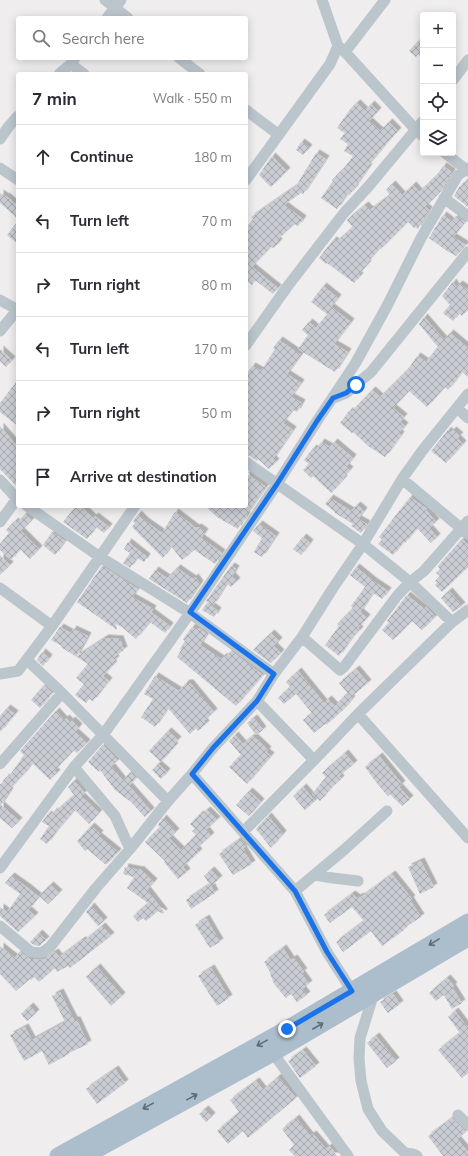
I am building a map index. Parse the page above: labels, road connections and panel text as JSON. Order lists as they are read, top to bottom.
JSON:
{
  "page": {
    "map_buttons": ["+", "−"],
    "search": "Search here",
    "heading": ["7 min", "Walk · 550 m"],
    "list": [
      ["Continue", "180 m"],
      ["Turn left", "70 m"],
      ["Turn right", "80 m"],
      ["Turn left", "170 m"],
      ["Turn right", "50 m"],
      "Arrive at destination"
    ]
  }
}
